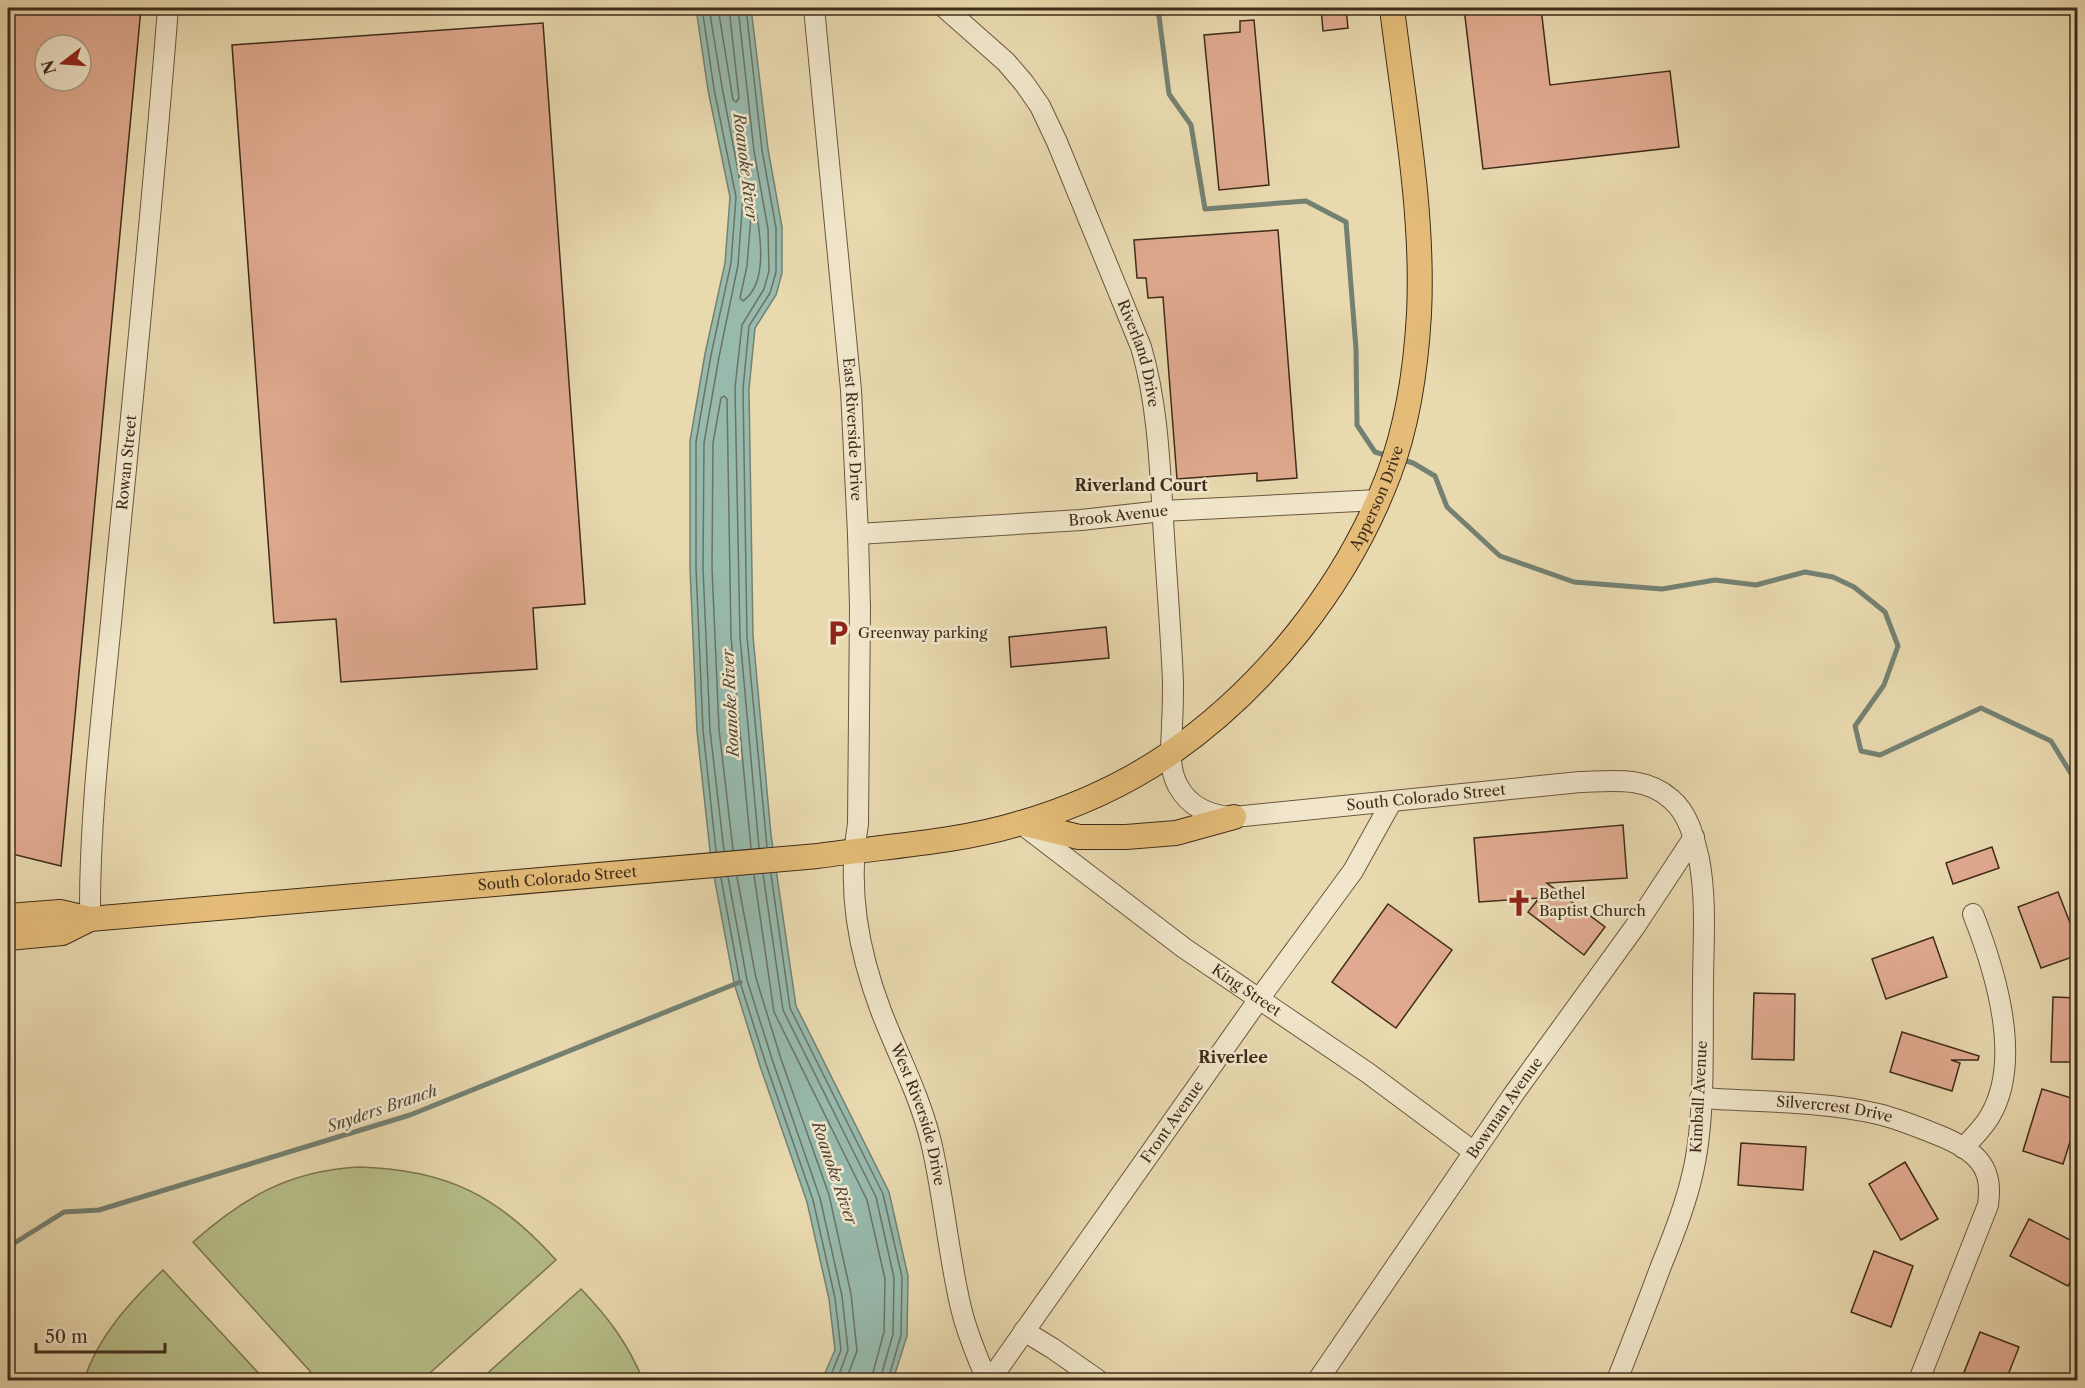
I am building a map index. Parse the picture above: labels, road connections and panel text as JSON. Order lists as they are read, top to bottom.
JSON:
{
  "streets": {
    "main road": ["Apperson Drive", "South Colorado Street"],
    "street": [
      "Riverland Drive",
      "East Riverside Drive",
      "Rowan Street",
      "Brook Avenue",
      "King Street",
      "Kimball Avenue",
      "Bowman Avenue",
      "Silvercrest Drive",
      "West Riverside Drive",
      "Front Avenue"
    ]
  },
  "crossings": [
    ["Riverland Drive", "Apperson Drive"],
    ["Riverland Drive", "Brook Avenue"],
    ["Riverland Drive", "South Colorado Street"],
    ["East Riverside Drive", "Brook Avenue"],
    ["East Riverside Drive", "South Colorado Street"],
    ["East Riverside Drive", "West Riverside Drive"],
    ["Rowan Street", "South Colorado Street"],
    ["Apperson Drive", "Brook Avenue"],
    ["Apperson Drive", "South Colorado Street"],
    ["Apperson Drive", "King Street"],
    ["South Colorado Street", "King Street"],
    ["South Colorado Street", "Kimball Avenue"],
    ["South Colorado Street", "Bowman Avenue"],
    ["South Colorado Street", "West Riverside Drive"],
    ["South Colorado Street", "Front Avenue"],
    ["King Street", "Bowman Avenue"],
    ["King Street", "Front Avenue"],
    ["Kimball Avenue", "Bowman Avenue"],
    ["Kimball Avenue", "Silvercrest Drive"],
    ["West Riverside Drive", "Front Avenue"]
  ],
  "districts": ["Riverland Court", "Riverlee"],
  "water": ["Roanoke River", "Snyders Branch"],
  "places": {
    "parking": ["Greenway parking"],
    "church": ["Bethel Baptist Church"]
  },
  "scale_bar": "50 m",
  "north": "left"
}
